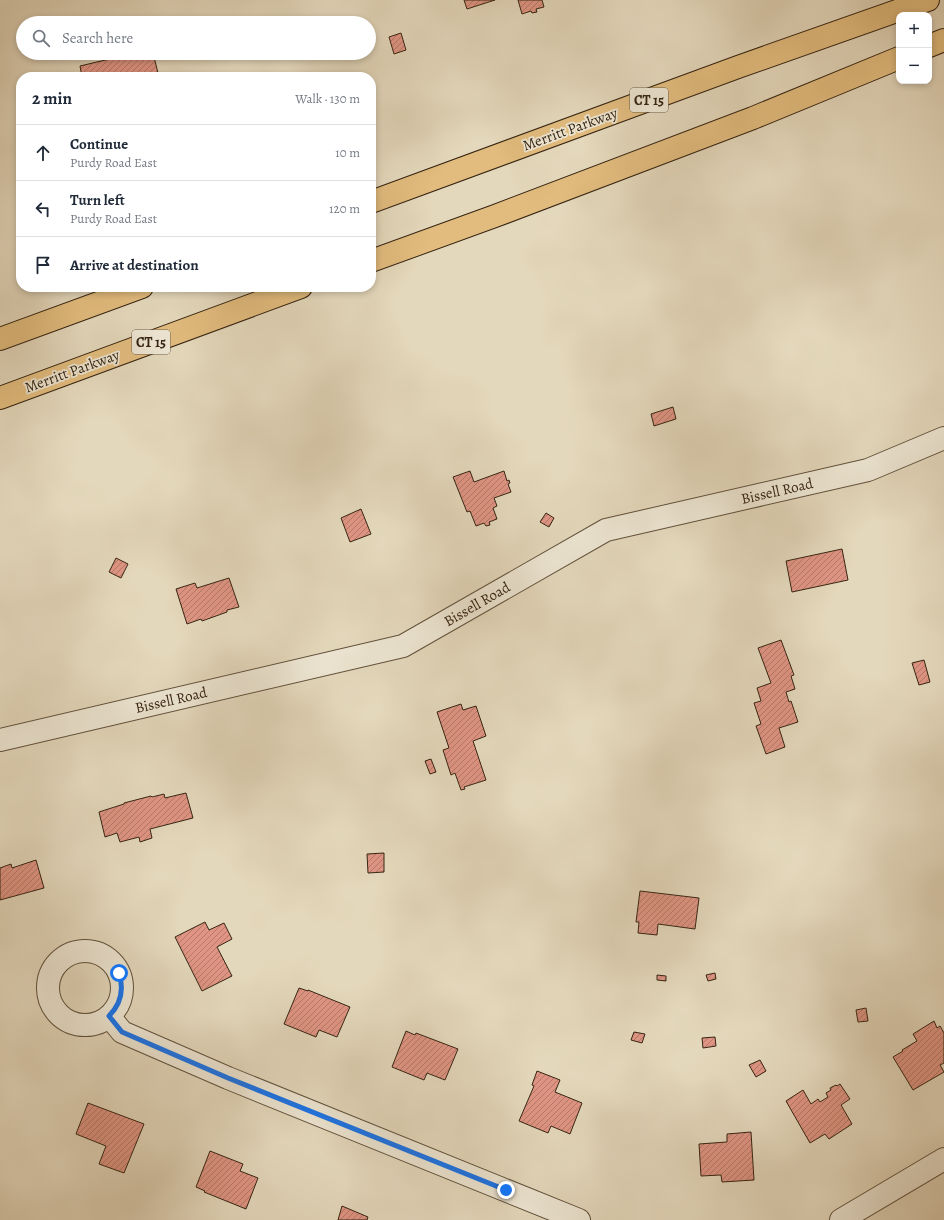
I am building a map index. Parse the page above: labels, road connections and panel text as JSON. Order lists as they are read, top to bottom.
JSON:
{
  "streets": {
    "highway": ["CT 15", "Merritt Parkway"],
    "street": ["Bissell Road"]
  },
  "page": {
    "map_buttons": ["+", "−"],
    "search": "Search here",
    "heading": ["2 min", "Walk · 130 m"],
    "list": [
      ["Continue", "Purdy Road East", "10 m"],
      ["Turn left", "Purdy Road East", "120 m"],
      "Arrive at destination"
    ]
  }
}
